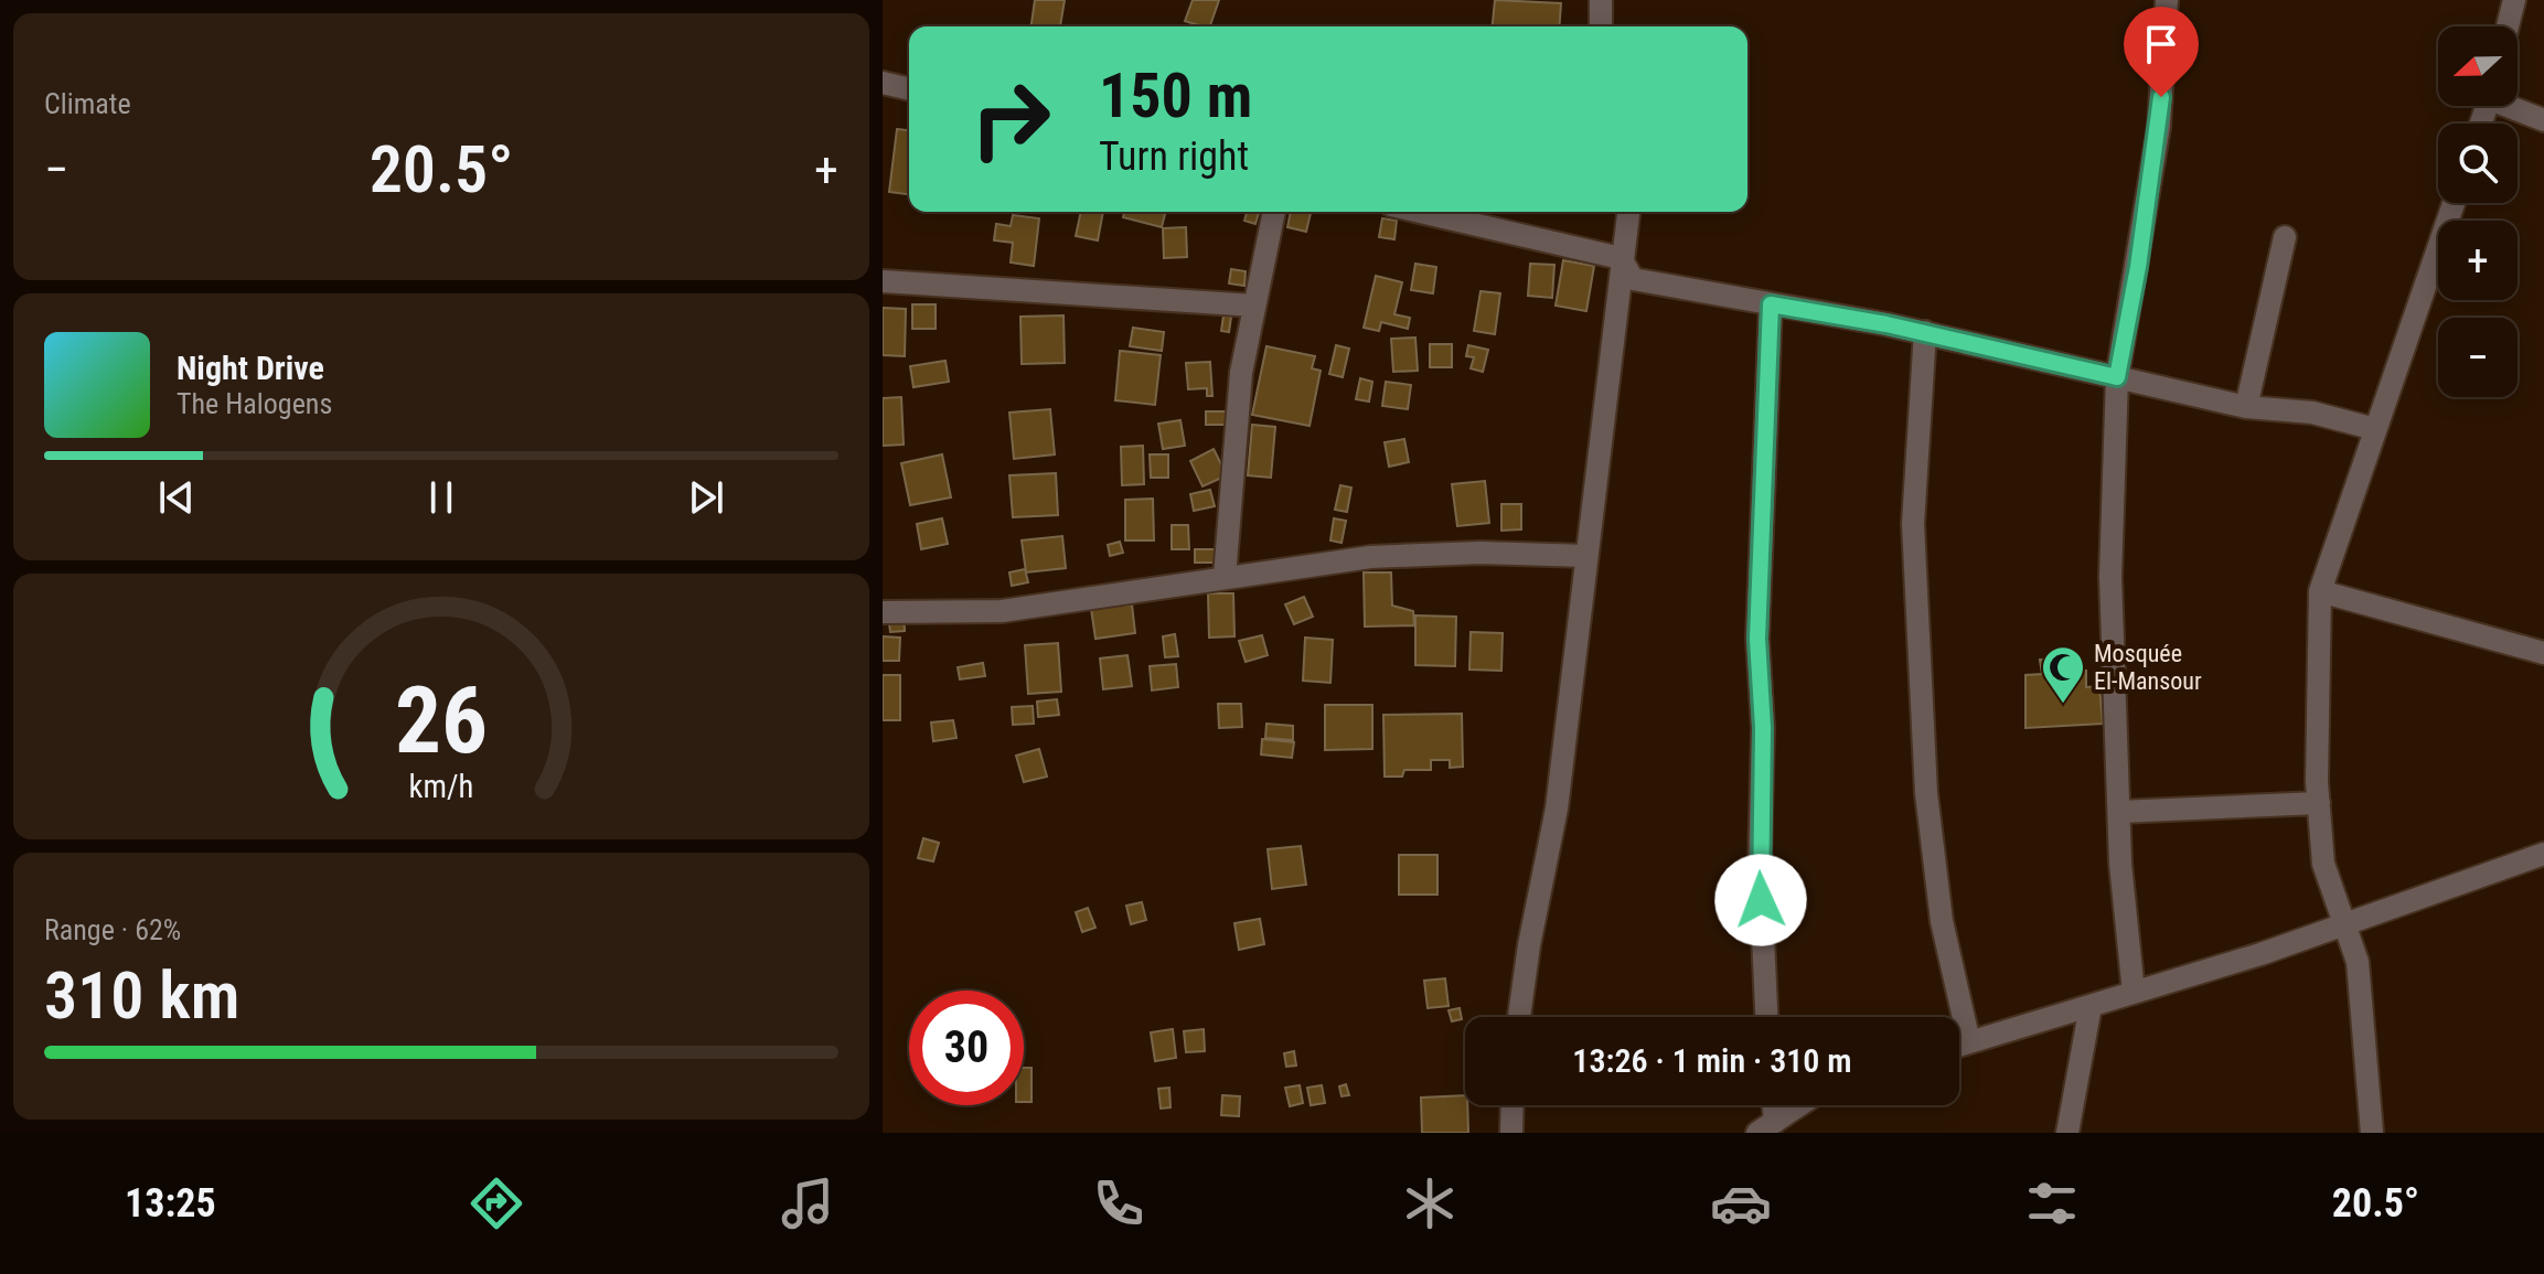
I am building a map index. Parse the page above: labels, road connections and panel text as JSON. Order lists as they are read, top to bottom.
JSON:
{
  "places": {
    "mosque": ["Mosquée El-Mansour"]
  },
  "north": "left",
  "page": {
    "tile": [
      "Climate",
      ["Range · 62%", "310 km"]
    ],
    "map_buttons": ["+", "−"],
    "turn": ["150 m", "Turn right"],
    "heat": ["−", "20.5°", "+"],
    "song": ["Night Drive", "The Halogens"],
    "limit": "30",
    "trip": "13:26 · 1 min · 310 m",
    "tabs": ["13:25", "20.5°"],
    "gauge": ["26", "km/h"]
  }
}
